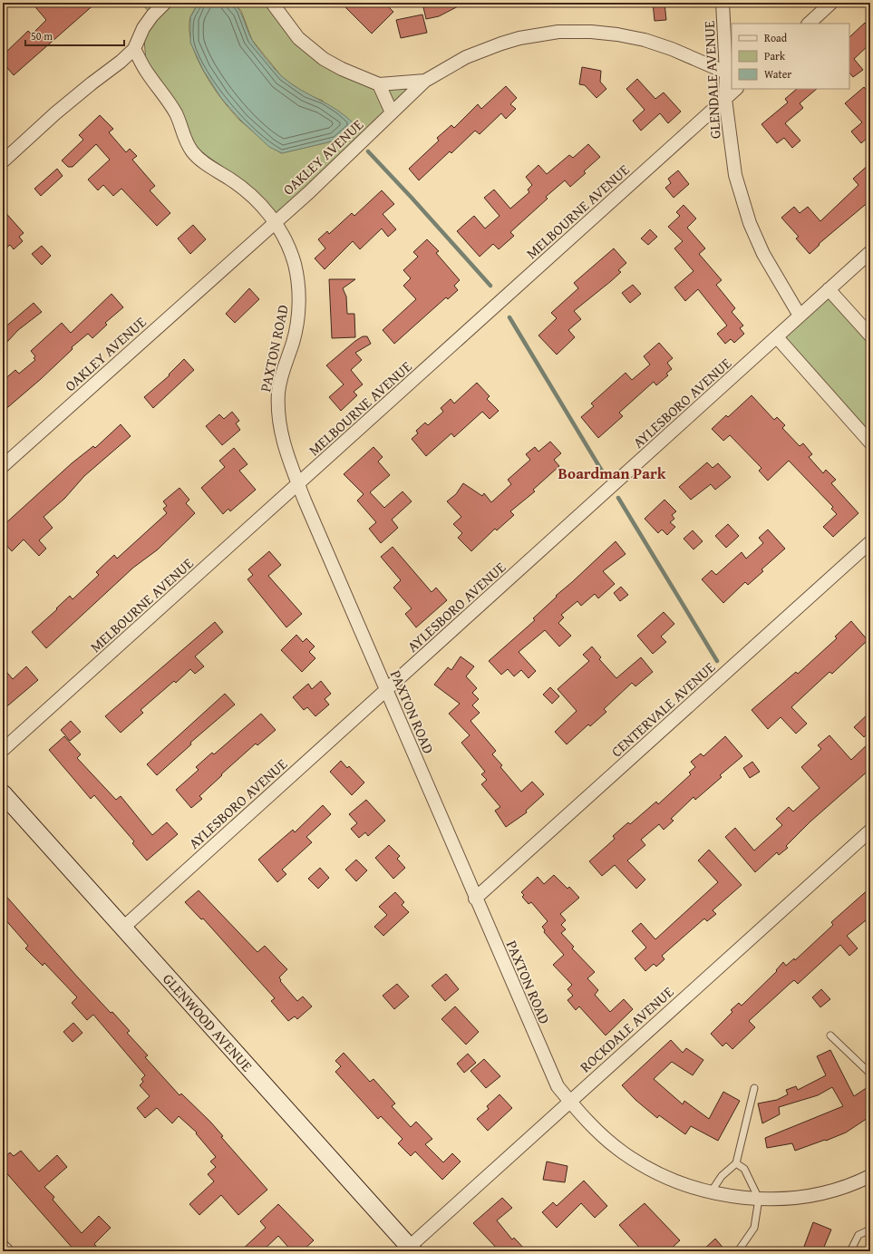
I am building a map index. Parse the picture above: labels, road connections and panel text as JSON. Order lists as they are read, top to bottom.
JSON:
{
  "streets": {
    "street": [
      "GLENDALE AVENUE",
      "OAKLEY AVENUE",
      "MELBOURNE AVENUE",
      "PAXTON ROAD",
      "AYLESBORO AVENUE",
      "CENTERVALE AVENUE",
      "GLENWOOD AVENUE",
      "ROCKDALE AVENUE"
    ]
  },
  "crossings": [
    ["GLENDALE AVENUE", "OAKLEY AVENUE"],
    ["GLENDALE AVENUE", "MELBOURNE AVENUE"],
    ["OAKLEY AVENUE", "PAXTON ROAD"],
    ["MELBOURNE AVENUE", "PAXTON ROAD"],
    ["PAXTON ROAD", "AYLESBORO AVENUE"],
    ["PAXTON ROAD", "CENTERVALE AVENUE"],
    ["PAXTON ROAD", "ROCKDALE AVENUE"],
    ["AYLESBORO AVENUE", "GLENWOOD AVENUE"],
    ["GLENWOOD AVENUE", "ROCKDALE AVENUE"]
  ],
  "districts": ["Boardman Park"],
  "legend": ["Road", "Park", "Water"],
  "scale_bar": "50 m"
}
